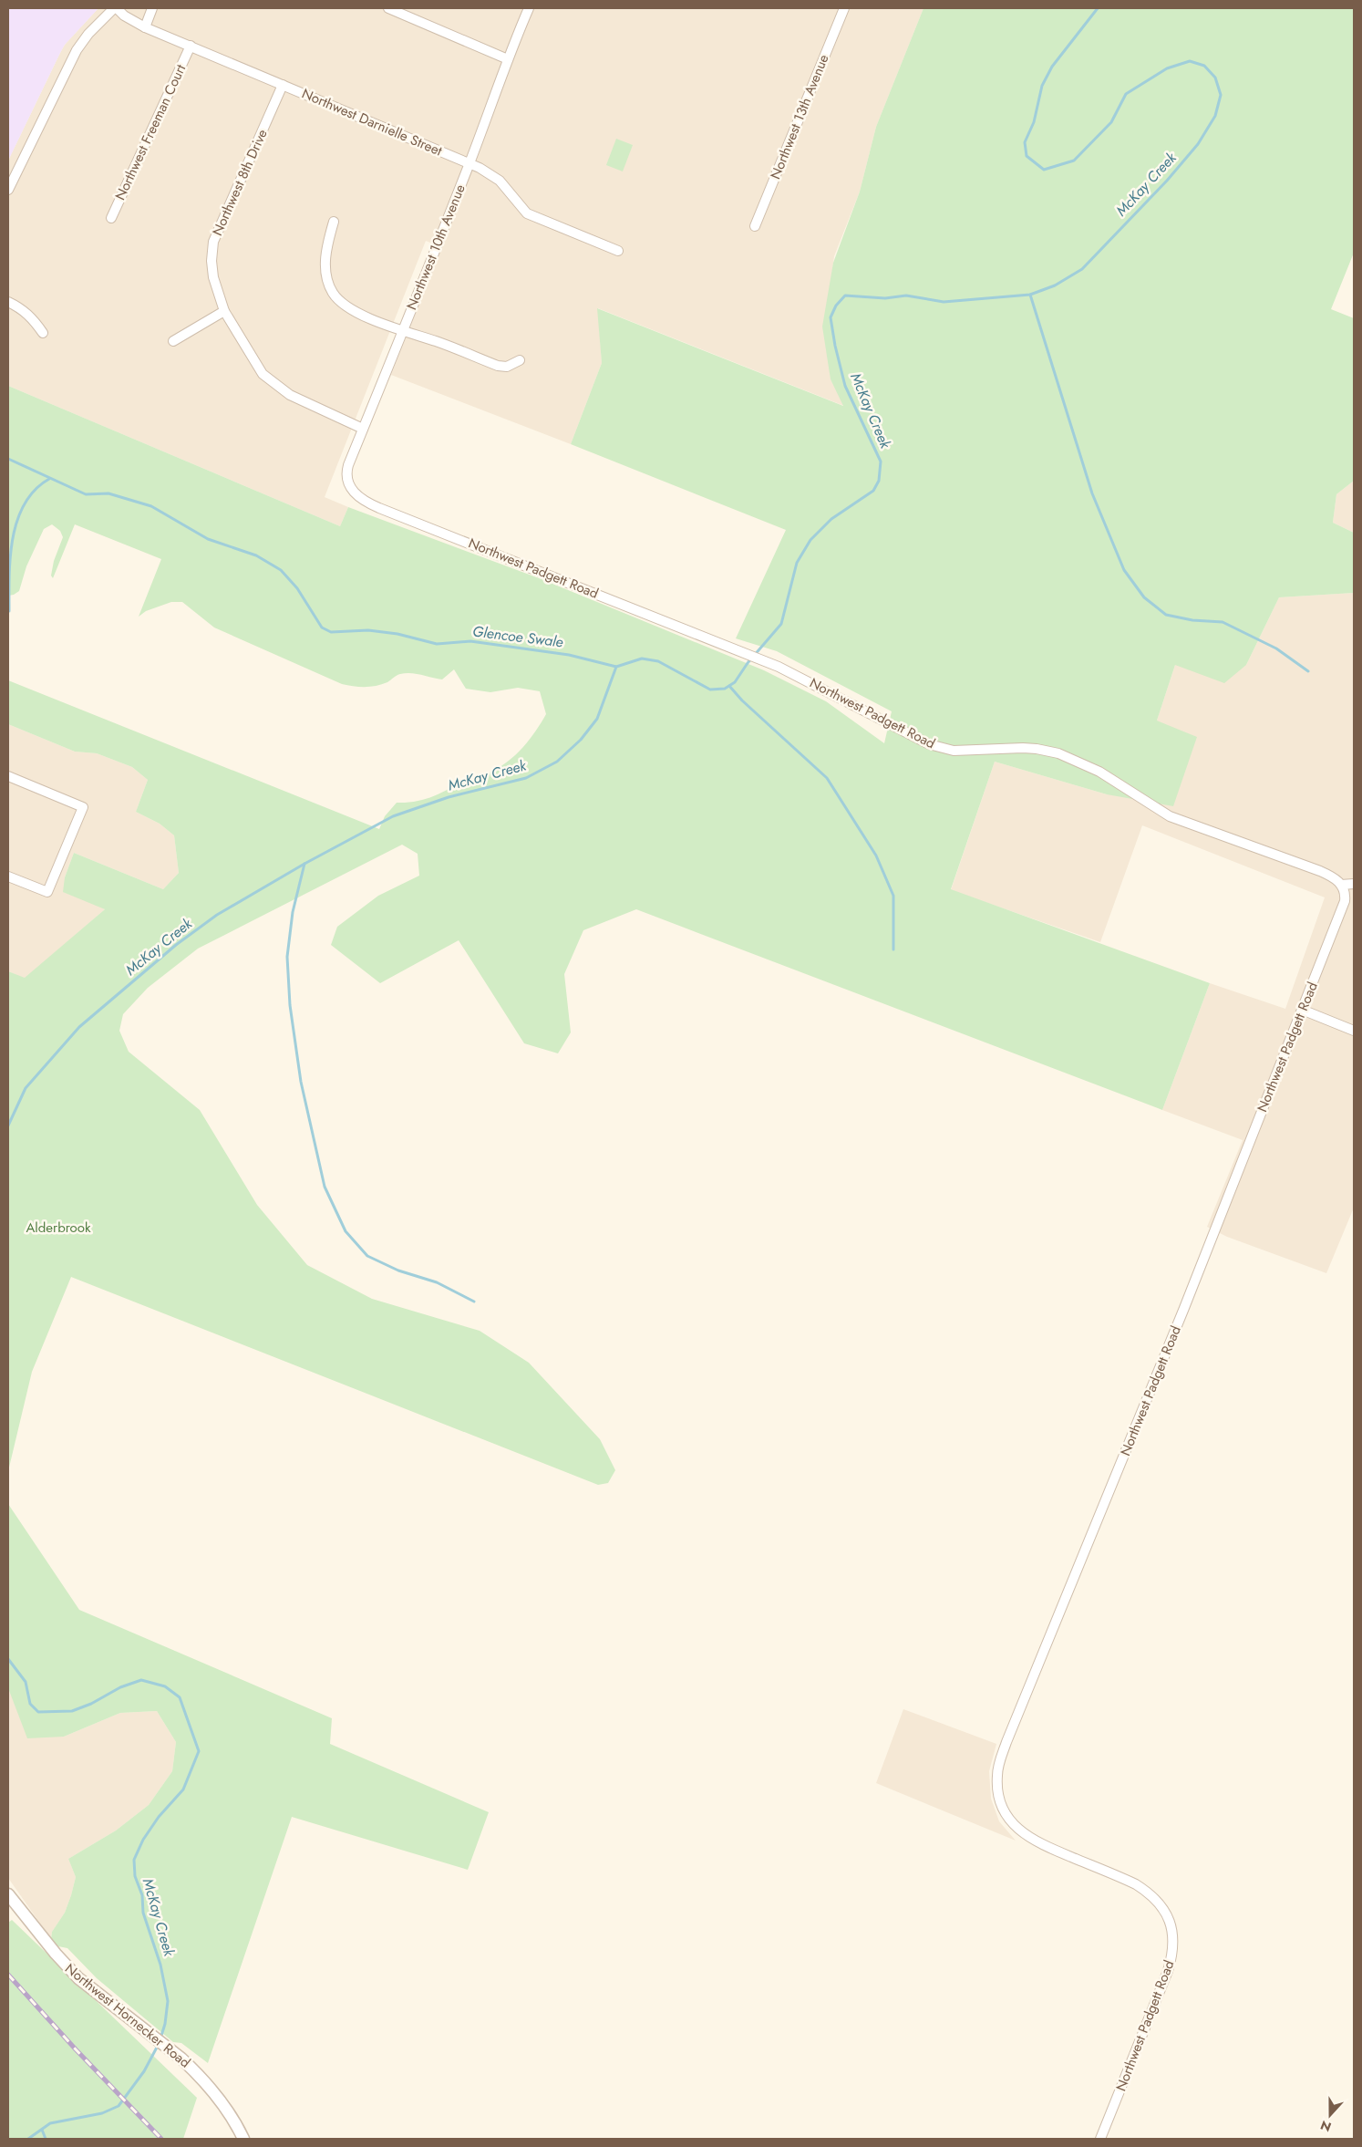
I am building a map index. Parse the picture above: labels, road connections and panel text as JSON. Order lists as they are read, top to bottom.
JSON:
{
  "streets": {
    "street": [
      "Northwest 13th Avenue",
      "Northwest Darnielle Street",
      "Northwest Freeman Court",
      "Northwest 8th Drive",
      "Northwest 10th Avenue",
      "Northwest Padgett Road",
      "Northwest Hornecker Road"
    ]
  },
  "crossings": [
    ["Northwest Darnielle Street", "Northwest Freeman Court"],
    ["Northwest Darnielle Street", "Northwest 8th Drive"],
    ["Northwest Darnielle Street", "Northwest 10th Avenue"],
    ["Northwest 8th Drive", "Northwest 10th Avenue"],
    ["Northwest 10th Avenue", "Northwest Padgett Road"]
  ],
  "water": ["McKay Creek", "Glencoe Swale"],
  "parks": ["Alderbrook"],
  "north": "bottom"
}
